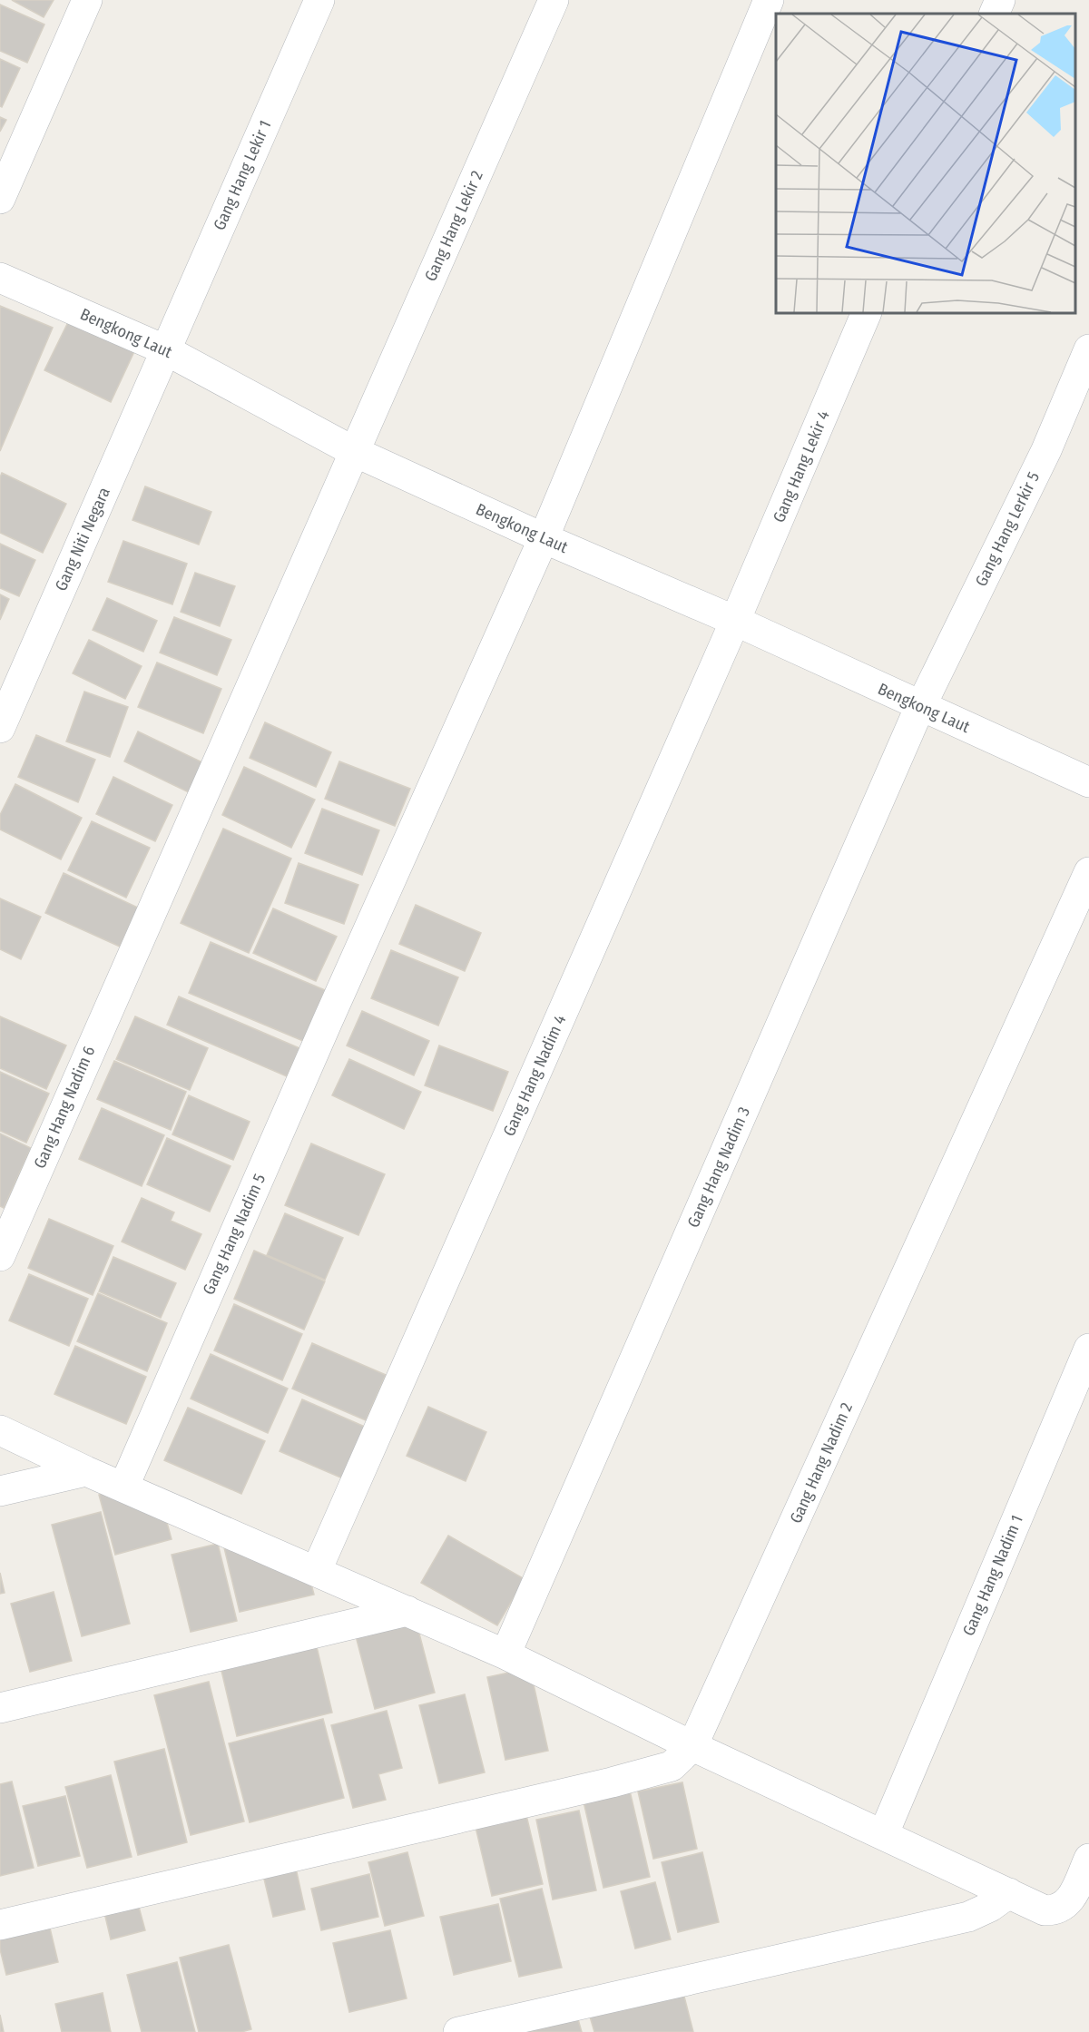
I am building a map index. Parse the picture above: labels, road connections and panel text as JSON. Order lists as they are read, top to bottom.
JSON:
{
  "streets": {
    "street": [
      "Gang Hang Lekir 1",
      "Gang Hang Lekir 2",
      "Bengkong Laut",
      "Gang Hang Lekir 4",
      "Gang Hang Lerkir 5",
      "Gang Niti Negara",
      "Gang Hang Nadim 4",
      "Gang Hang Nadim 6",
      "Gang Hang Nadim 3",
      "Gang Hang Nadim 5",
      "Gang Hang Nadim 2",
      "Gang Hang Nadim 1"
    ]
  },
  "crossings": [
    ["Gang Hang Lekir 1", "Bengkong Laut"],
    ["Gang Hang Lekir 1", "Gang Niti Negara"],
    ["Gang Hang Lekir 2", "Bengkong Laut"],
    ["Gang Hang Lekir 2", "Gang Hang Nadim 6"],
    ["Bengkong Laut", "Gang Hang Lekir 4"],
    ["Bengkong Laut", "Gang Hang Lerkir 5"],
    ["Bengkong Laut", "Gang Niti Negara"],
    ["Bengkong Laut", "Gang Hang Nadim 4"],
    ["Bengkong Laut", "Gang Hang Nadim 3"],
    ["Bengkong Laut", "Gang Hang Nadim 5"],
    ["Gang Hang Lekir 4", "Gang Hang Nadim 4"],
    ["Gang Hang Lerkir 5", "Gang Hang Nadim 3"]
  ]
}
